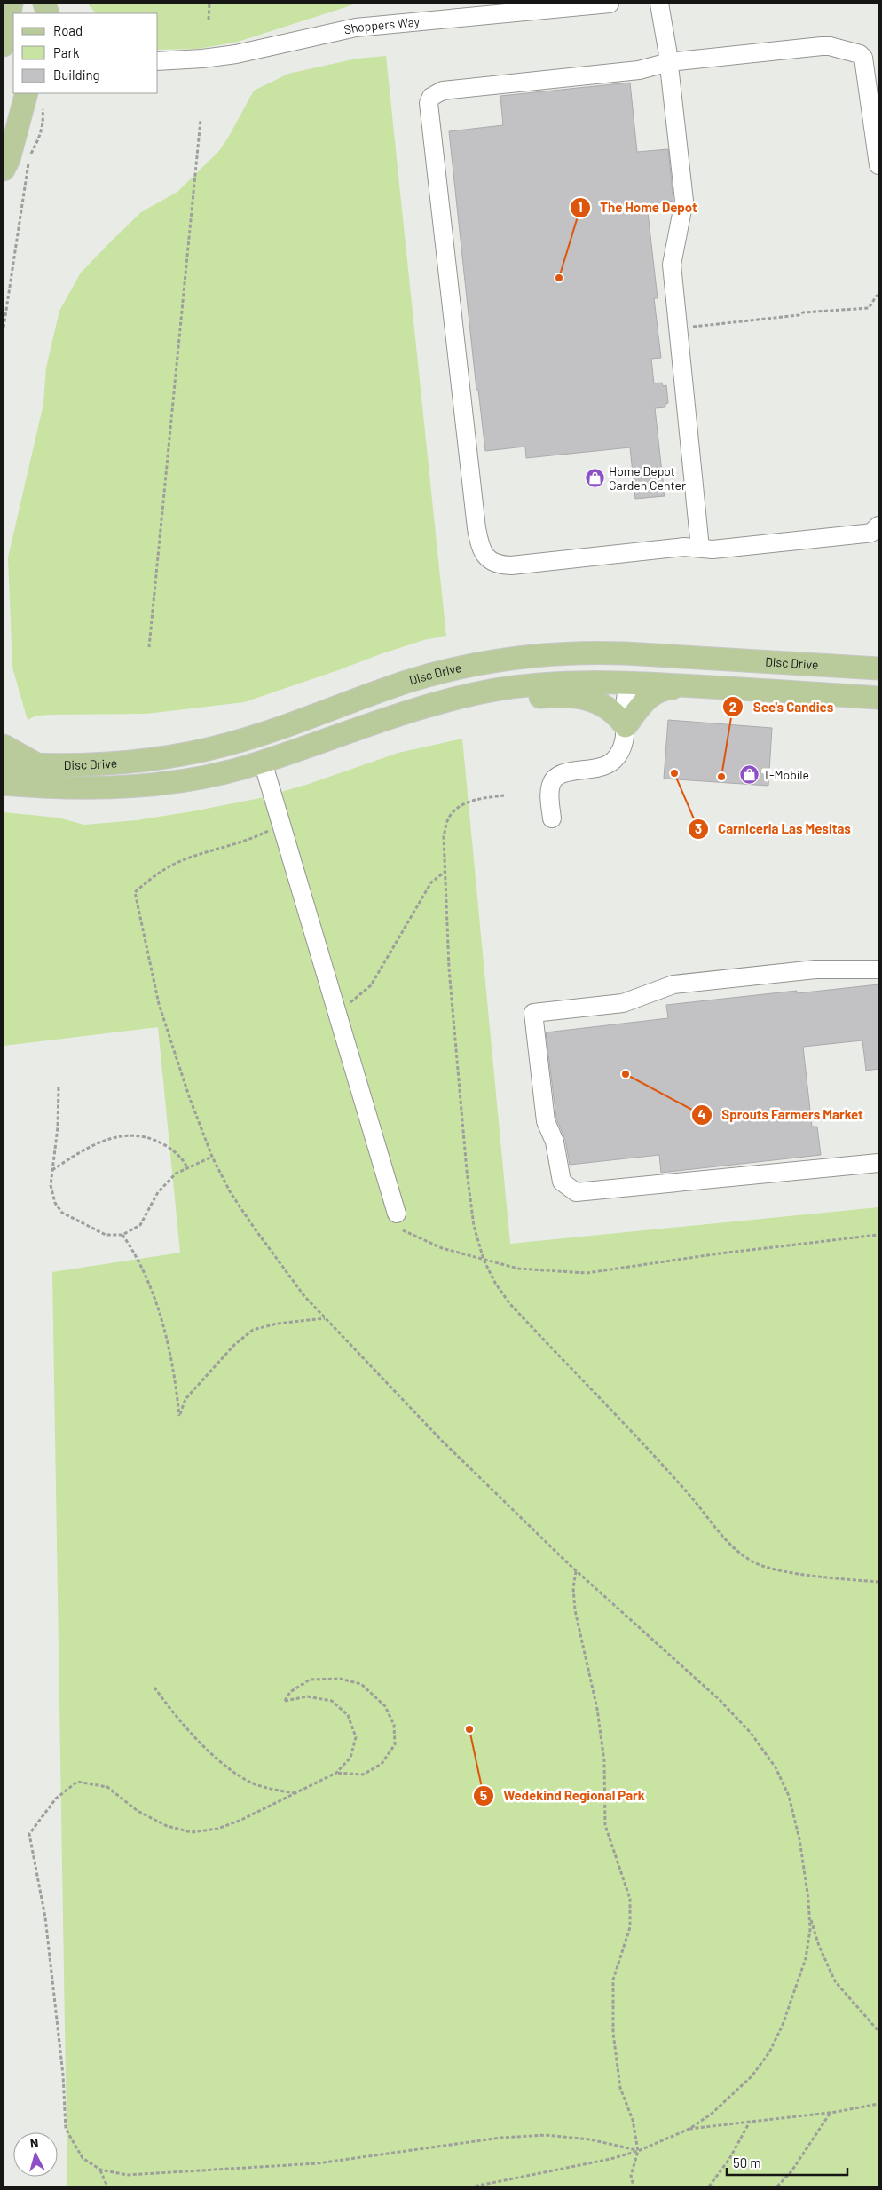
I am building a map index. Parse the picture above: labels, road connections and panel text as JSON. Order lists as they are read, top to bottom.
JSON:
{
  "streets": {
    "main road": ["Disc Drive"],
    "street": ["Shoppers Way"]
  },
  "places": {
    "other": [
      "The Home Depot",
      "Carniceria Las Mesitas",
      "See's Candies",
      "Sprouts Farmers Market",
      "Wedekind Regional Park"
    ],
    "shop": ["Home Depot Garden Center", "T-Mobile"]
  },
  "legend": ["Road", "Park", "Building"],
  "scale_bar": "50 m",
  "north": "top"
}
